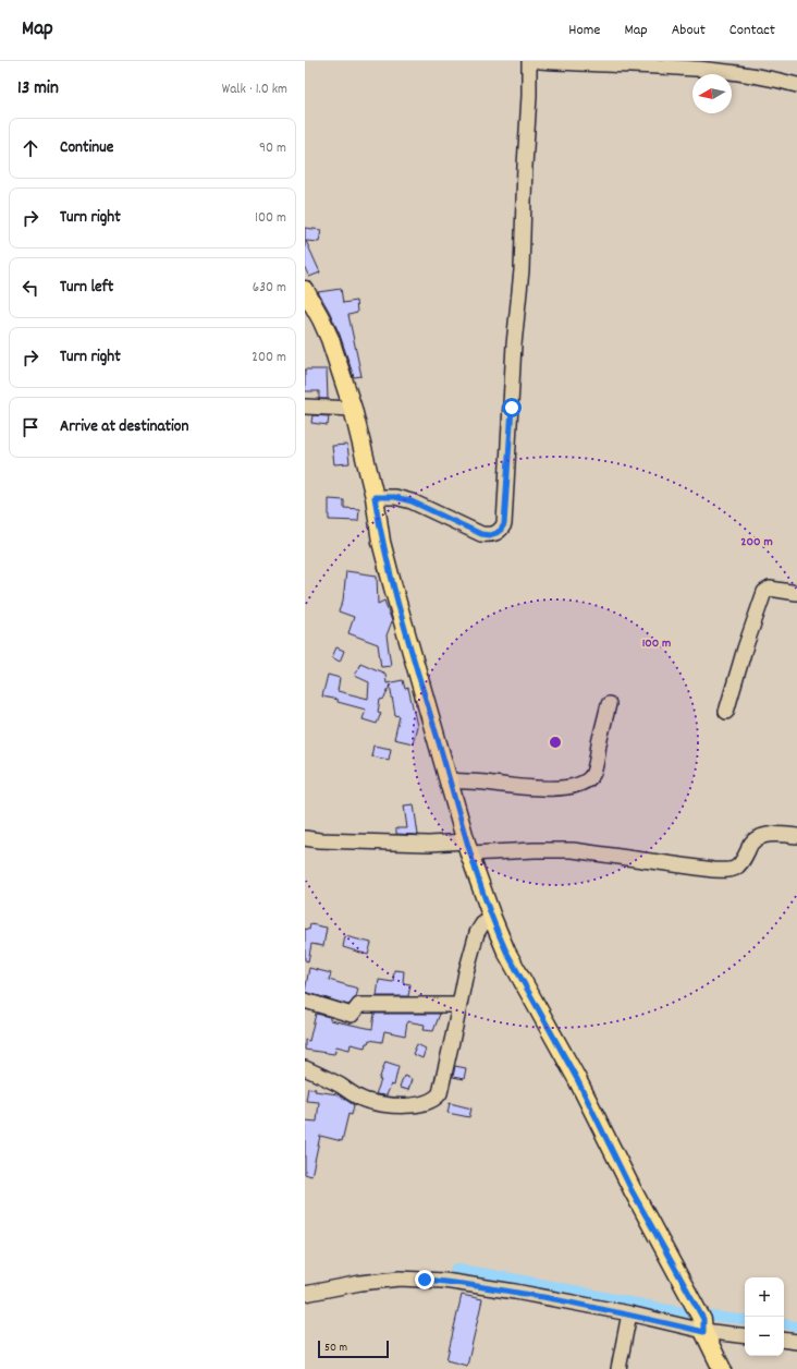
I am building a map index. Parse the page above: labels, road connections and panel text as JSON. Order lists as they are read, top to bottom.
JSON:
{
  "scale_bar": "50 m",
  "north": "left",
  "page": {
    "header": "Map",
    "nav": [
      "Home",
      "Map",
      "About",
      "Contact"
    ],
    "heading": ["13 min", "Walk · 1.0 km"],
    "list": [
      ["Continue", "90 m"],
      ["Turn right", "100 m"],
      ["Turn left", "630 m"],
      ["Turn right", "200 m"],
      "Arrive at destination"
    ],
    "map_buttons": ["+", "−"],
    "scale": "50 m"
  },
  "rings": ["200 m", "100 m"]
}
